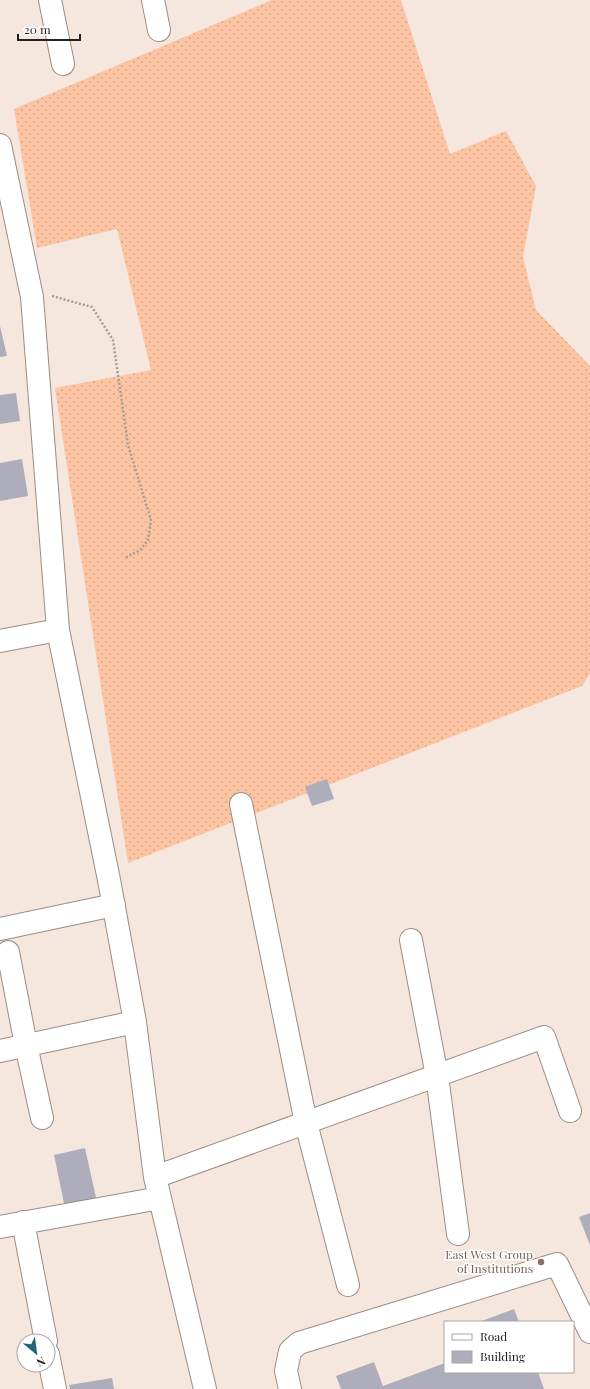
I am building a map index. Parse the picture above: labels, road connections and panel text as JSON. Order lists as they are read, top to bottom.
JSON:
{
  "places": ["East West Group of Institutions"],
  "legend": ["Road", "Building"],
  "scale_bar": "20 m",
  "north": "bottom right"
}
